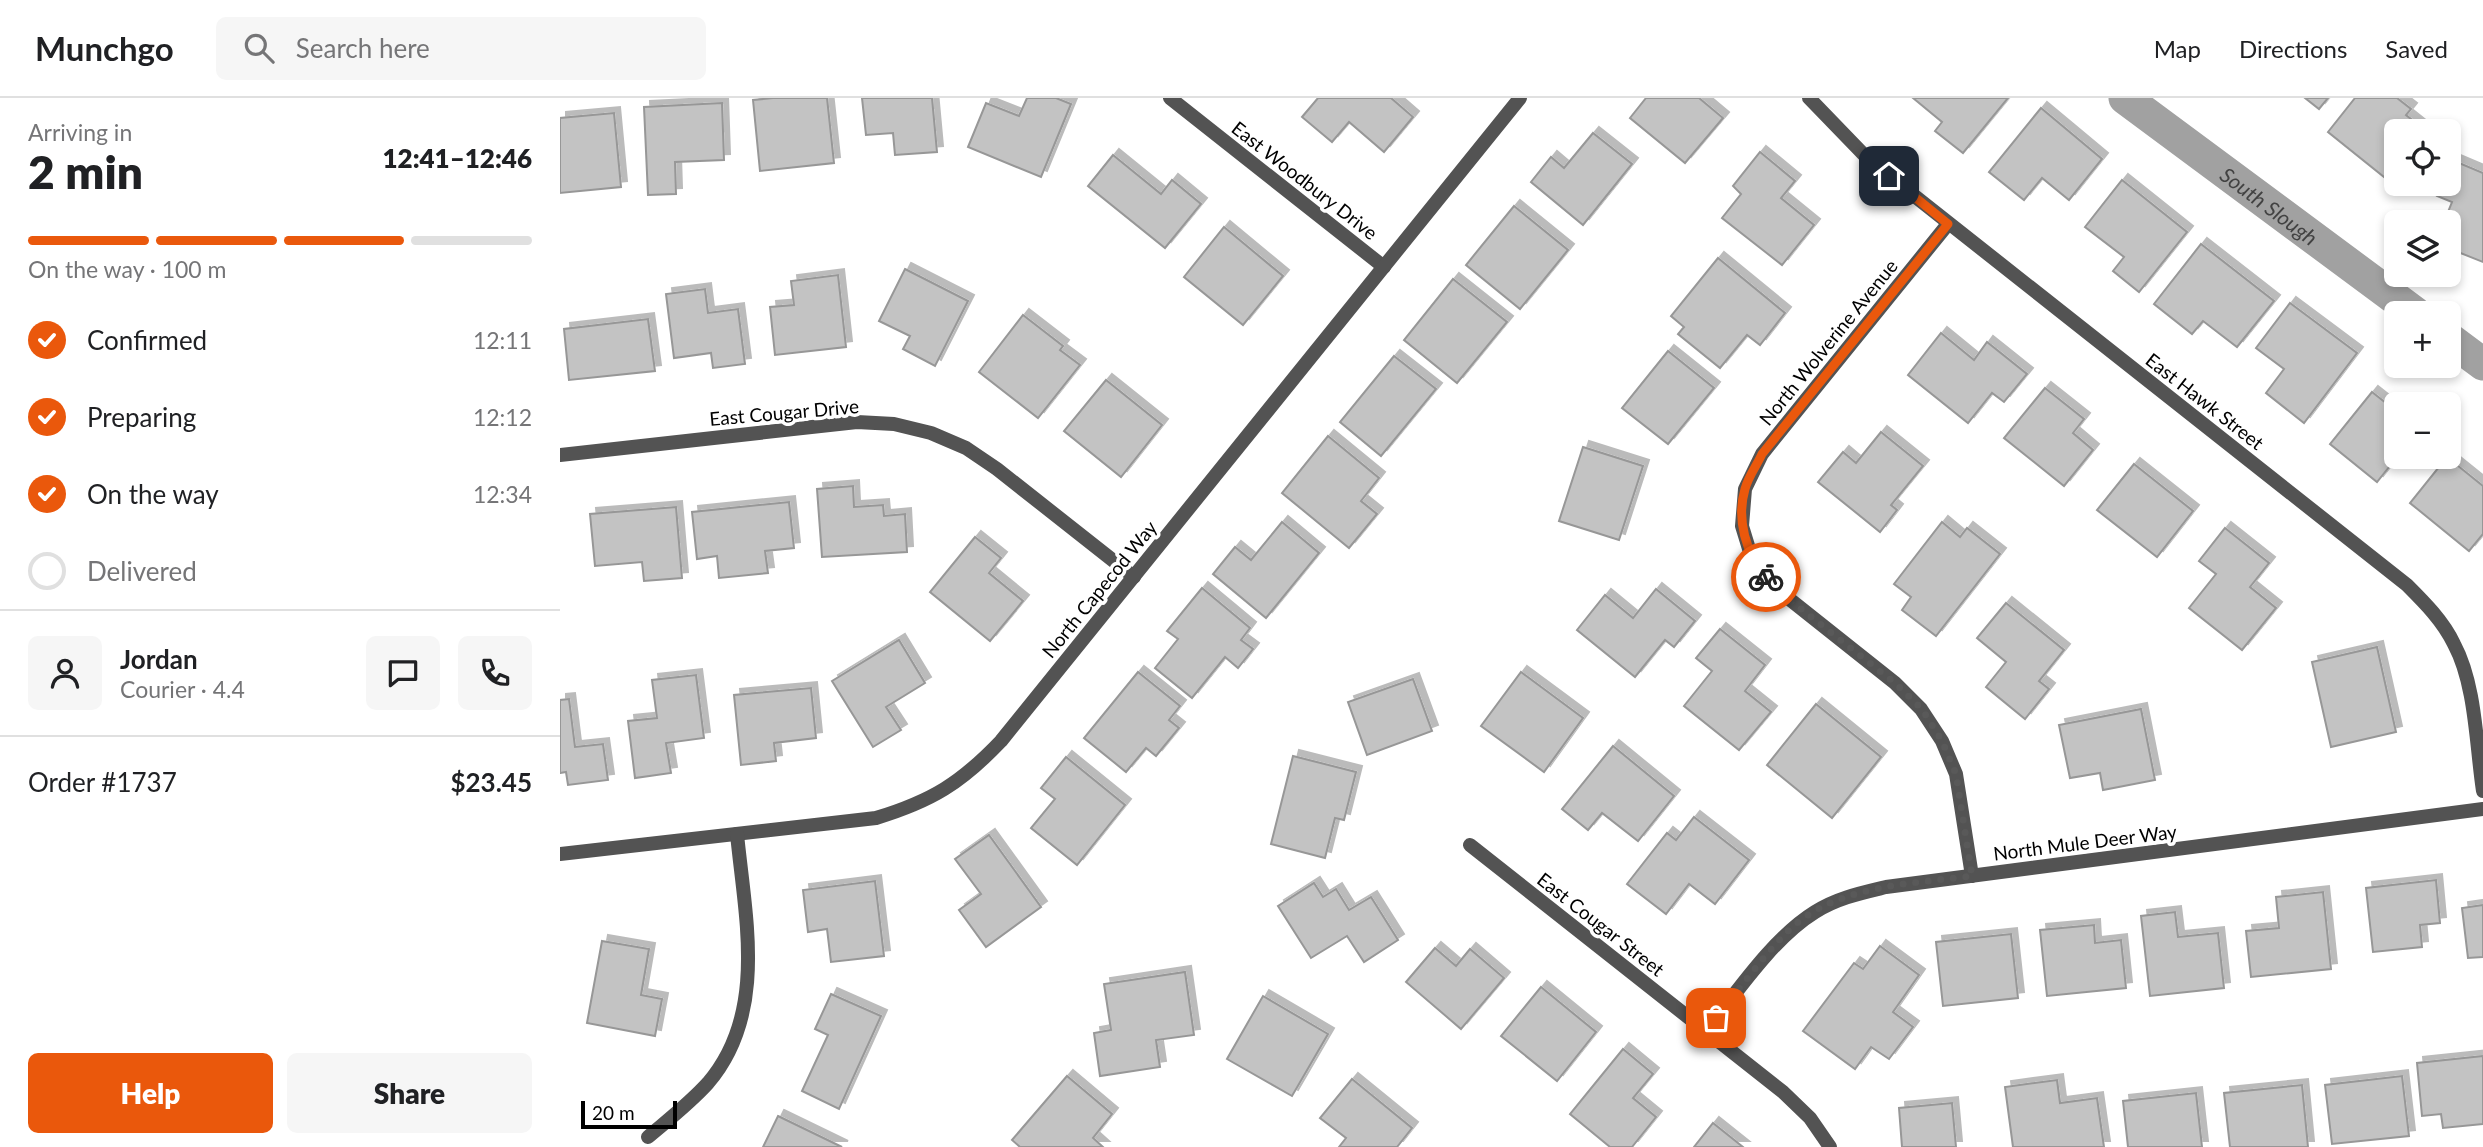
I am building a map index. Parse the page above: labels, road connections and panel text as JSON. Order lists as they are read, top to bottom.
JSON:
{
  "streets": {
    "street": [
      "East Woodbury Drive",
      "North Wolverine Avenue",
      "East Hawk Street",
      "East Cougar Drive",
      "North Capecod Way",
      "North Mule Deer Way",
      "East Cougar Street"
    ]
  },
  "crossings": [
    ["East Woodbury Drive", "North Capecod Way"],
    ["North Wolverine Avenue", "East Hawk Street"],
    ["North Wolverine Avenue", "North Mule Deer Way"],
    ["East Cougar Drive", "North Capecod Way"],
    ["North Mule Deer Way", "East Cougar Street"]
  ],
  "water": ["South Slough"],
  "scale_bar": "20 m",
  "page": {
    "header": "Munchgo",
    "search": "Search here",
    "nav": ["Map", "Directions", "Saved"],
    "heading": ["2 min", "Arriving in", "12:41–12:46"],
    "panel": [
      "Jordan",
      "Courier · 4.4",
      "Order #1737",
      "$23.45"
    ],
    "map_buttons": ["+", "−"],
    "bar": "On the way · 100 m",
    "list": [
      ["Confirmed", "12:11"],
      ["Preparing", "12:12"],
      ["On the way", "12:34"],
      "Delivered"
    ],
    "buttons": ["Help", "Share"],
    "scale": "20 m"
  }
}
